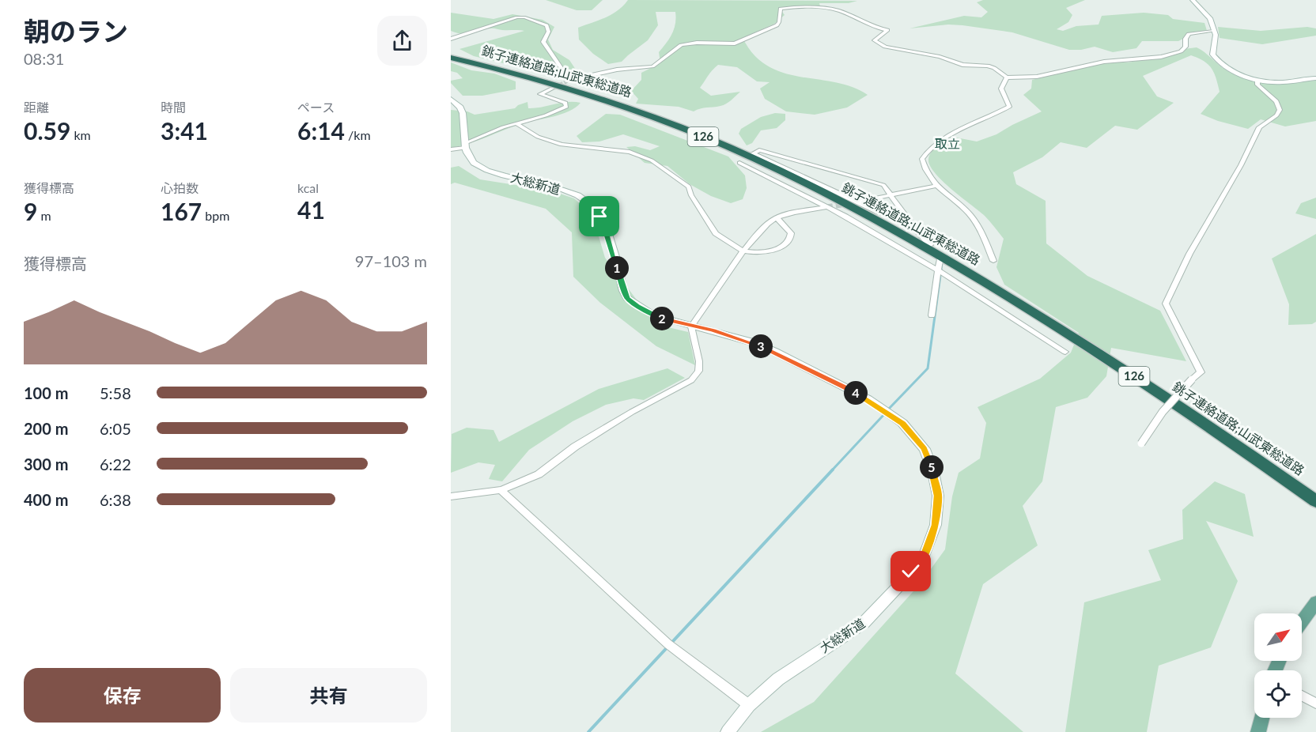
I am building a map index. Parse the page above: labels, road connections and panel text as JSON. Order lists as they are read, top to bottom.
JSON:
{
  "streets": {
    "highway": ["銚子連絡道路;山武東総道路", "126"],
    "street": ["大総新道"]
  },
  "districts": ["取立"],
  "north": "top right",
  "page": {
    "heading": ["朝のラン", "08:31"],
    "stats": [
      ["距離", "0.59 km"],
      ["時間", "3:41"],
      ["ペース", "6:14 /km"],
      ["獲得標高", "9 m"],
      ["心拍数", "167 bpm"],
      ["kcal", "41"]
    ],
    "chart": ["獲得標高", "97–103 m"],
    "pins": [
      "1",
      "2",
      "3",
      "4",
      "5"
    ],
    "list": [
      {
        "name": "100 m",
        "note": "5:58"
      },
      {
        "name": "200 m",
        "note": "6:05"
      },
      {
        "name": "300 m",
        "note": "6:22"
      },
      {
        "name": "400 m",
        "note": "6:38"
      }
    ],
    "buttons": ["保存", "共有"]
  }
}
